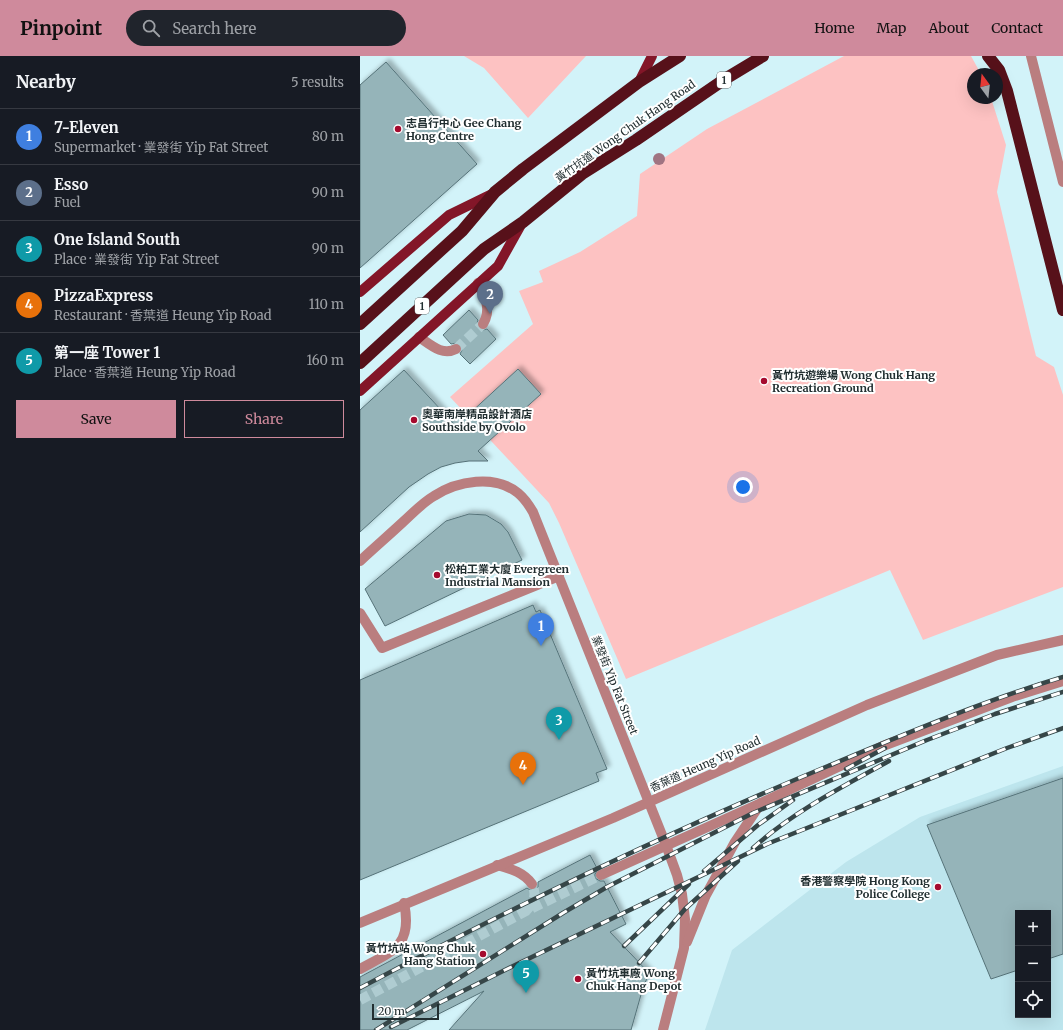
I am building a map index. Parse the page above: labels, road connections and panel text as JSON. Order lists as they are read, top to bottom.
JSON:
{
  "streets": {
    "highway": ["1", "黃竹坑道 Wong Chuk Hang Road"],
    "street": ["業發街 Yip Fat Street", "香葉道 Heung Yip Road"]
  },
  "crossings": [
    ["1", "黃竹坑道 Wong Chuk Hang Road"],
    ["業發街 Yip Fat Street", "香葉道 Heung Yip Road"]
  ],
  "places": [
    "志昌行中心 Gee Chang Hong Centre",
    "黃竹坑遊樂場 Wong Chuk Hang Recreation Ground",
    "奧華南岸精品設計酒店 Southside by Ovolo",
    "松柏工業大廈 Evergreen Industrial Mansion",
    "香港警察學院 Hong Kong Police College",
    "黃竹坑站 Wong Chuk Hang Station",
    "黃竹坑車廠 Wong Chuk Hang Depot"
  ],
  "scale_bar": "20 m",
  "north": "top",
  "page": {
    "header": "Pinpoint",
    "search": "Search here",
    "nav": [
      "Home",
      "Map",
      "About",
      "Contact"
    ],
    "heading": ["Nearby", "5 results"],
    "list": [
      {
        "mark": "1",
        "name": "7-Eleven",
        "note": "Supermarket · 業發街 Yip Fat Street",
        "value": "80 m"
      },
      {
        "mark": "2",
        "name": "Esso",
        "note": "Fuel",
        "value": "90 m"
      },
      {
        "mark": "3",
        "name": "One Island South",
        "note": "Place · 業發街 Yip Fat Street",
        "value": "90 m"
      },
      {
        "mark": "4",
        "name": "PizzaExpress",
        "note": "Restaurant · 香葉道 Heung Yip Road",
        "value": "110 m"
      },
      {
        "mark": "5",
        "name": "第一座 Tower 1",
        "note": "Place · 香葉道 Heung Yip Road",
        "value": "160 m"
      }
    ],
    "pins": [
      "2",
      "1",
      "3",
      "4",
      "5"
    ],
    "buttons": ["Save", "Share"],
    "map_buttons": ["+", "−"],
    "scale": "20 m"
  }
}
